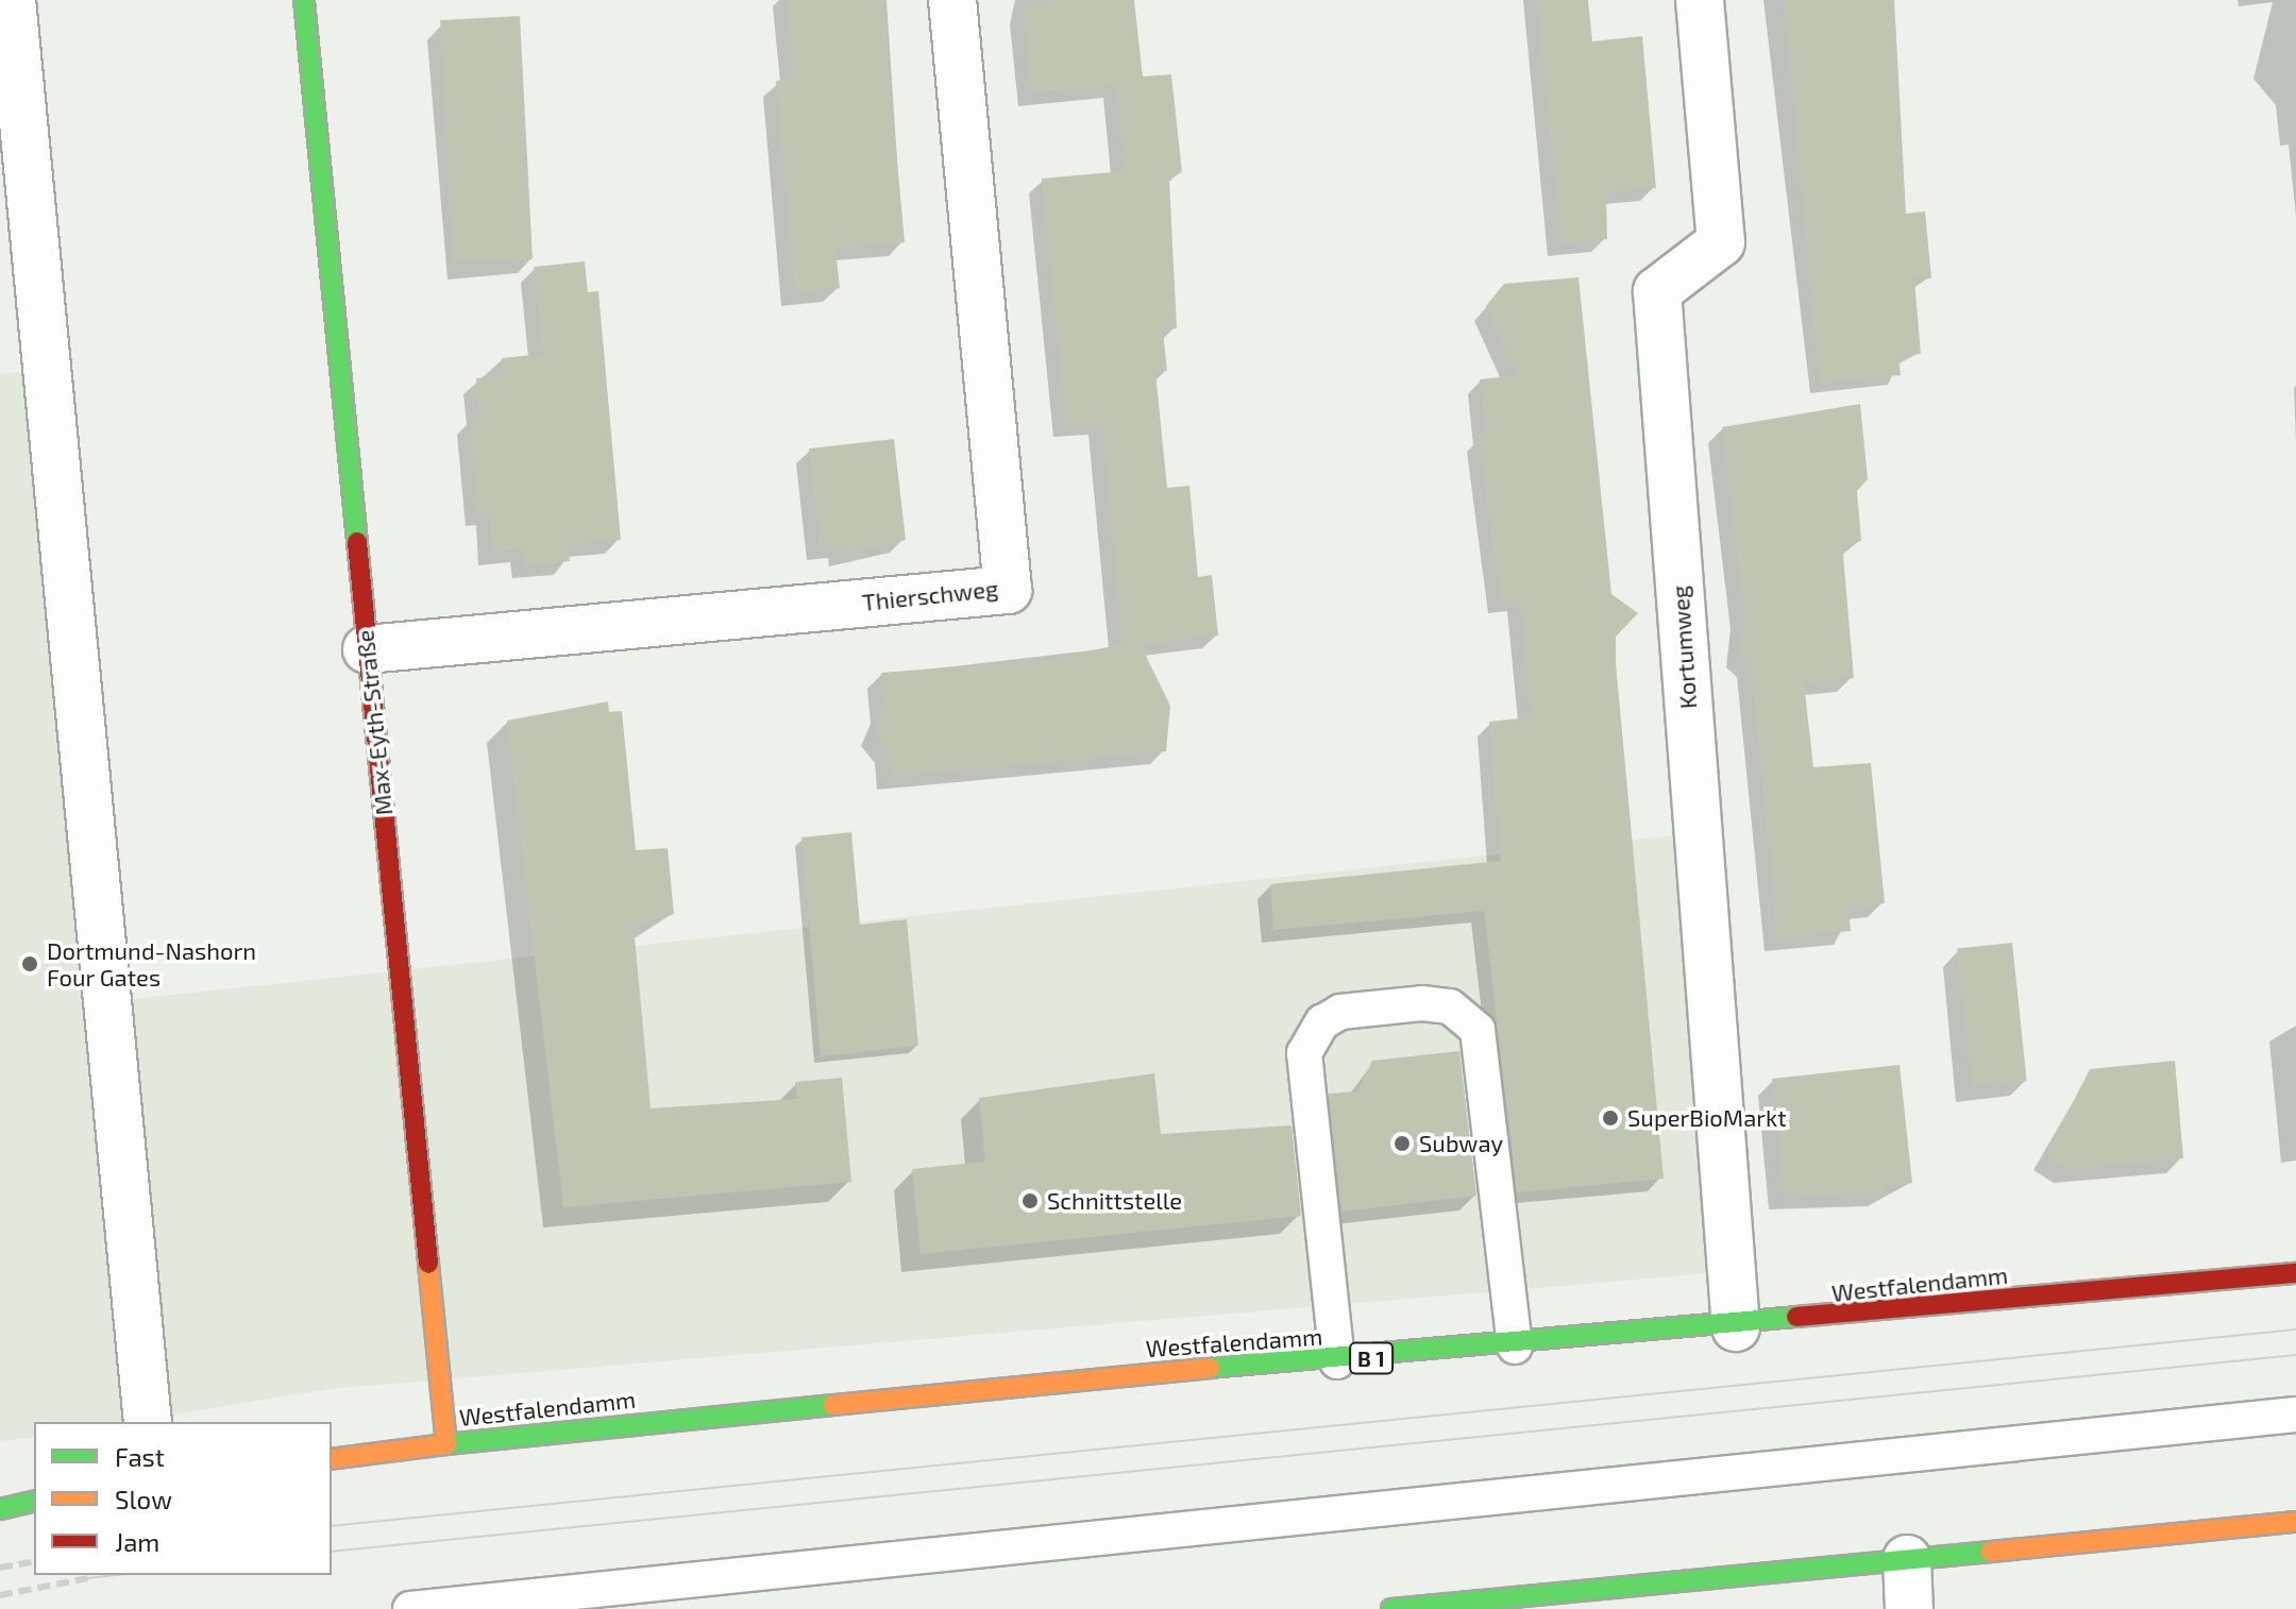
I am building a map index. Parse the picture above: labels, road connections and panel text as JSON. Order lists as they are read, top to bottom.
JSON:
{
  "streets": {
    "main road": ["Max-Eyth-Straße", "Westfalendamm", "B 1"],
    "street": ["Thierschweg", "Kortumweg"]
  },
  "crossings": [
    ["Thierschweg", "Max-Eyth-Straße"],
    ["Kortumweg", "Westfalendamm"],
    ["Max-Eyth-Straße", "Westfalendamm"]
  ],
  "places": [
    "Dortmund-Nashorn Four Gates",
    "SuperBioMarkt",
    "Subway",
    "Schnittstelle"
  ],
  "legend": ["Fast", "Slow", "Jam"]
}
